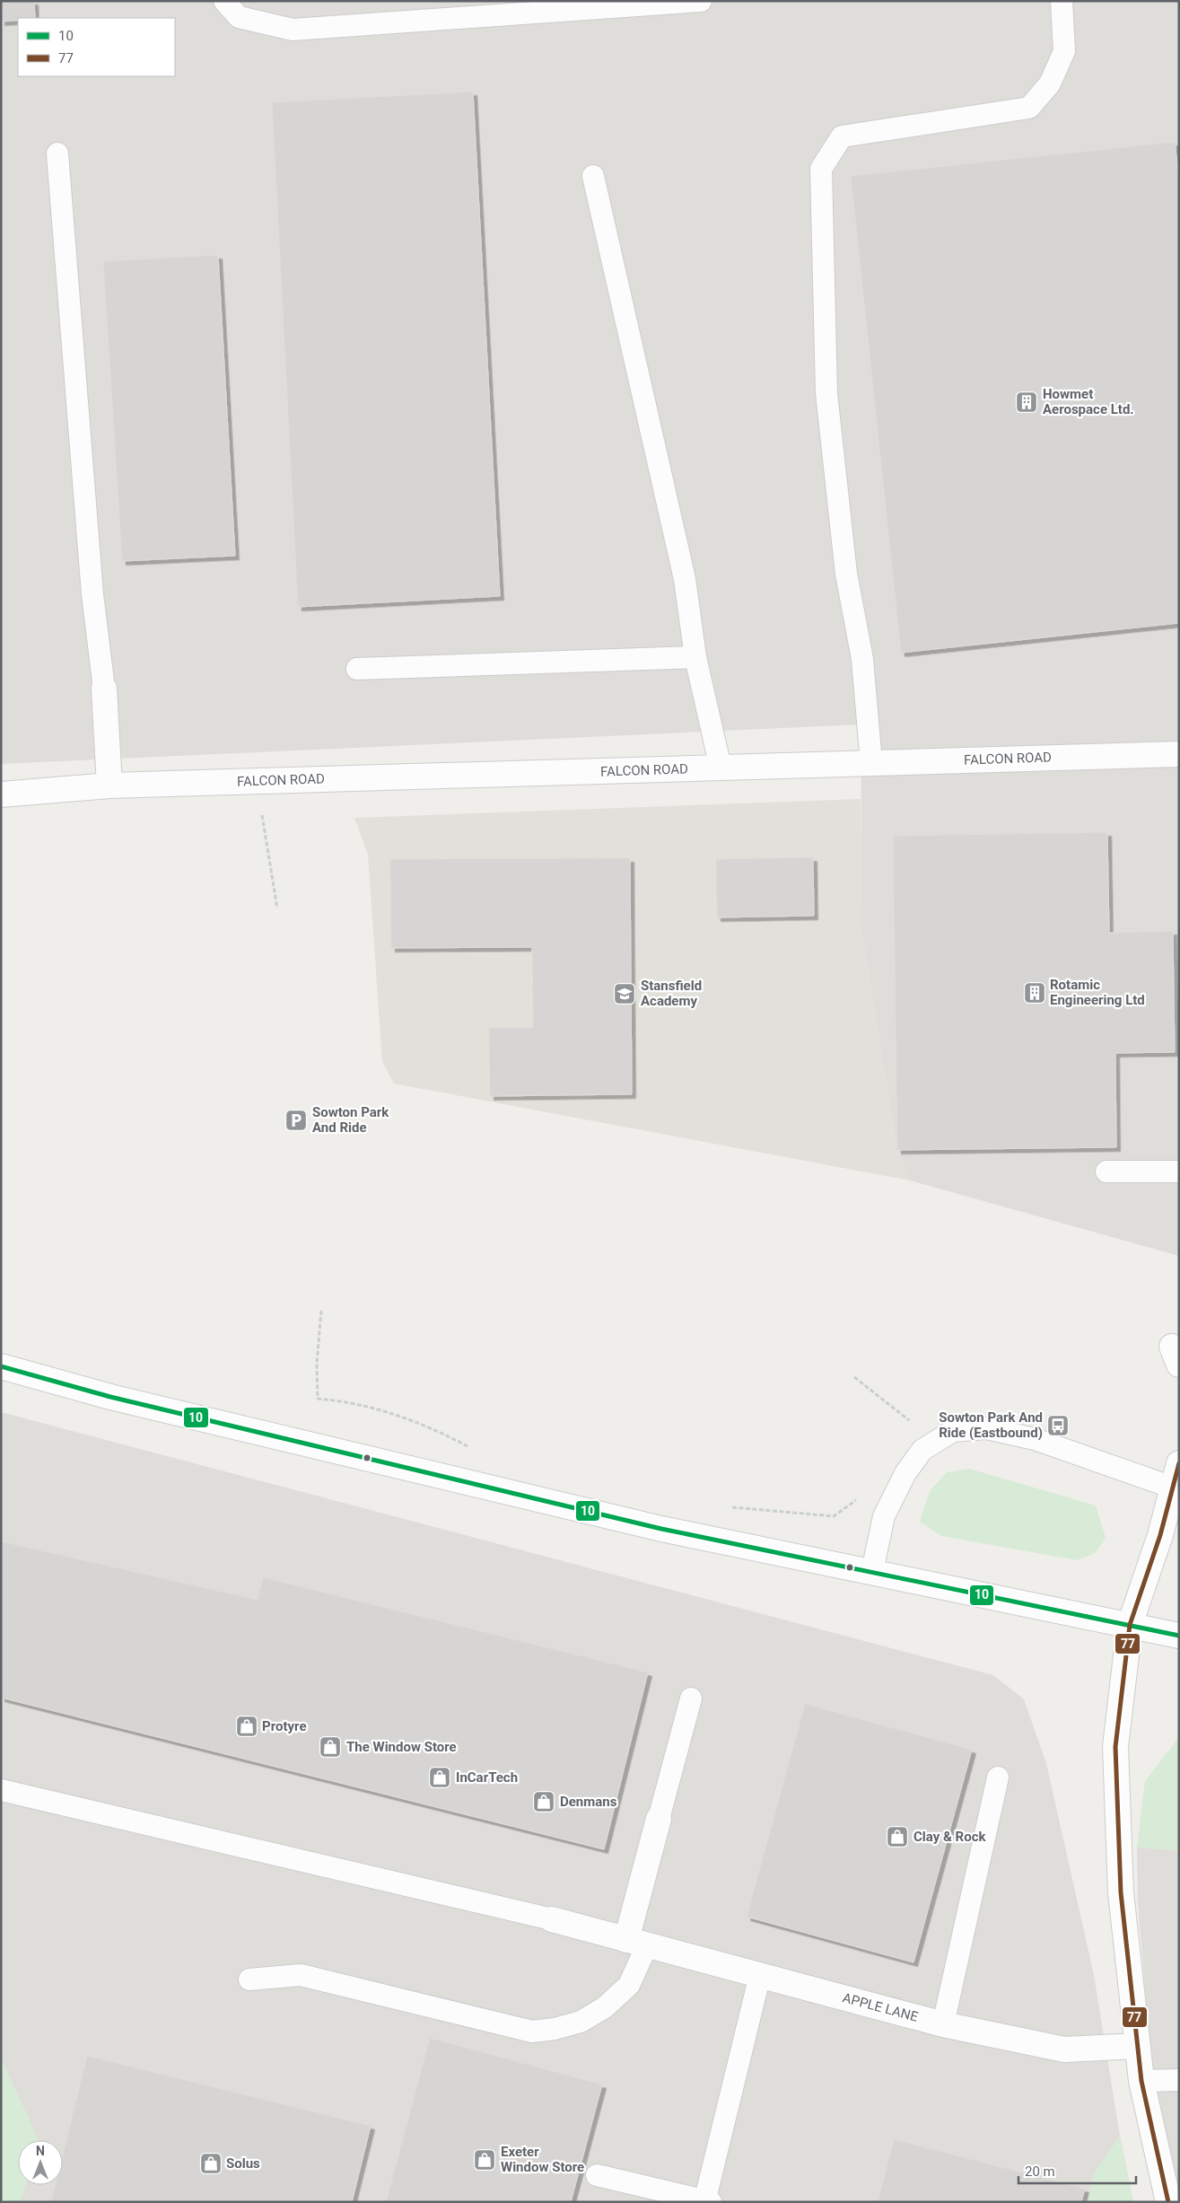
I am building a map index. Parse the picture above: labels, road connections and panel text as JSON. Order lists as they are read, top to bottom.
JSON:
{
  "streets": {
    "street": ["FALCON ROAD", "APPLE LANE"]
  },
  "places": {
    "building": ["Howmet Aerospace Ltd.", "Rotamic Engineering Ltd"],
    "school or university": ["Stansfield Academy"],
    "parking": ["Sowton Park And Ride"],
    "bus stop": ["Sowton Park And Ride (Eastbound)"],
    "shop": [
      "Protyre",
      "The Window Store",
      "InCarTech",
      "Denmans",
      "Clay & Rock",
      "Exeter Window Store",
      "Solus"
    ]
  },
  "lines": ["transit line 10", "transit line 77"],
  "legend": ["10", "77"],
  "scale_bar": "20 m",
  "north": "top"
}
